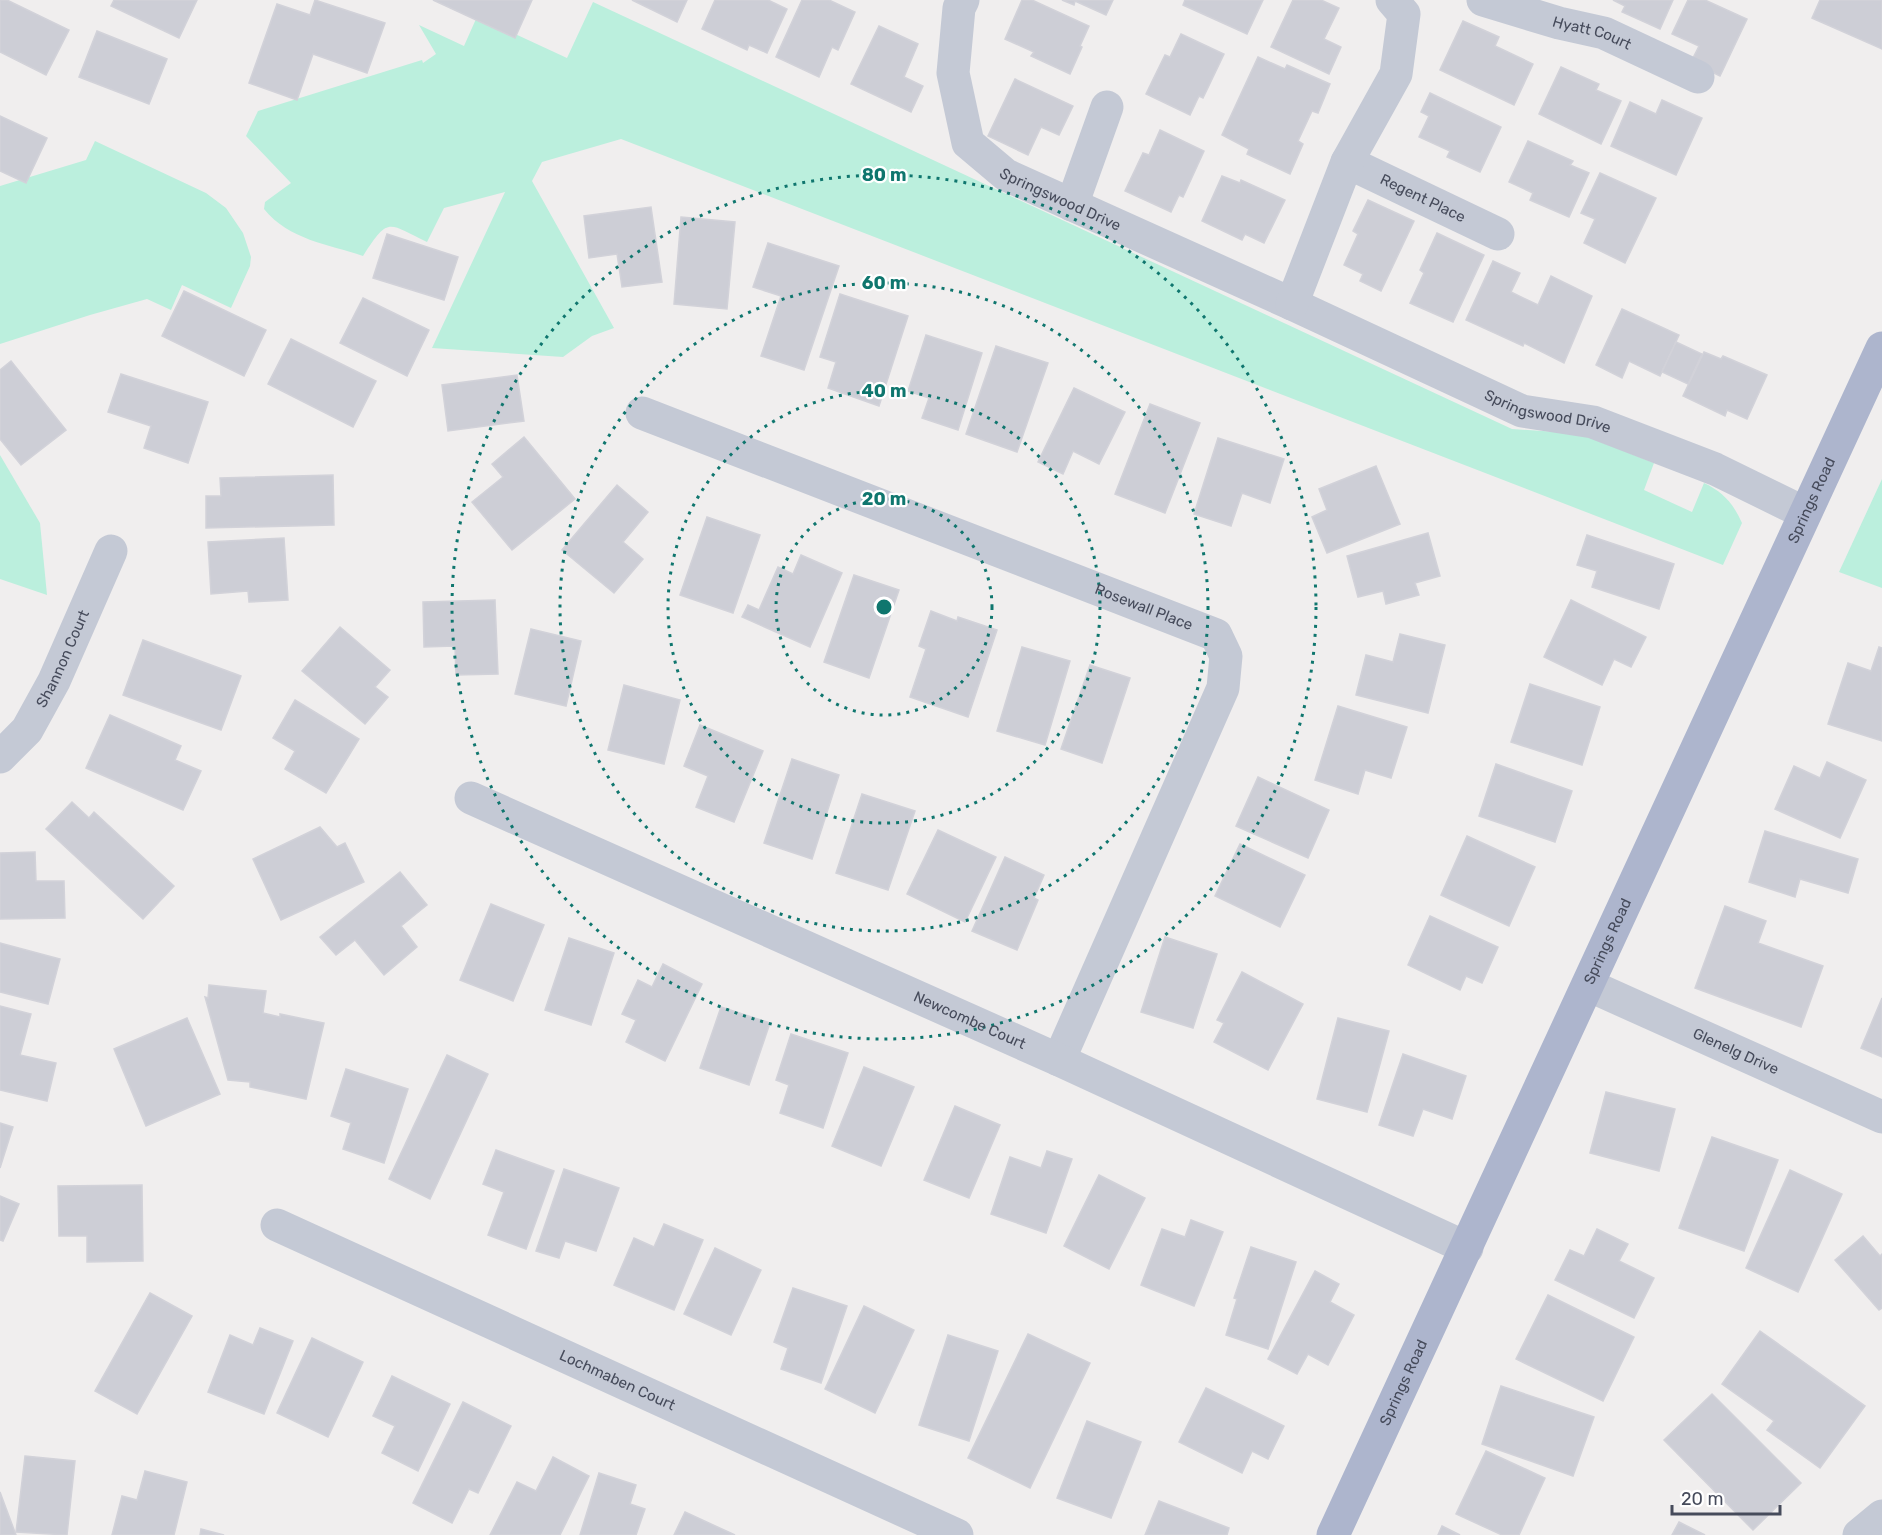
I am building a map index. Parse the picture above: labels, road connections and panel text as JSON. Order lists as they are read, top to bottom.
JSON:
{
  "streets": {
    "main road": ["Springs Road"],
    "street": [
      "Hyatt Court",
      "Springswood Drive",
      "Regent Place",
      "Rosewall Place",
      "Shannon Court",
      "Newcombe Court",
      "Glenelg Drive",
      "Lochmaben Court"
    ]
  },
  "crossings": [
    ["Springswood Drive", "Springs Road"],
    ["Springs Road", "Newcombe Court"],
    ["Springs Road", "Glenelg Drive"],
    ["Rosewall Place", "Newcombe Court"]
  ],
  "scale_bar": "20 m",
  "rings": [
    "80 m",
    "60 m",
    "40 m",
    "20 m"
  ]
}
